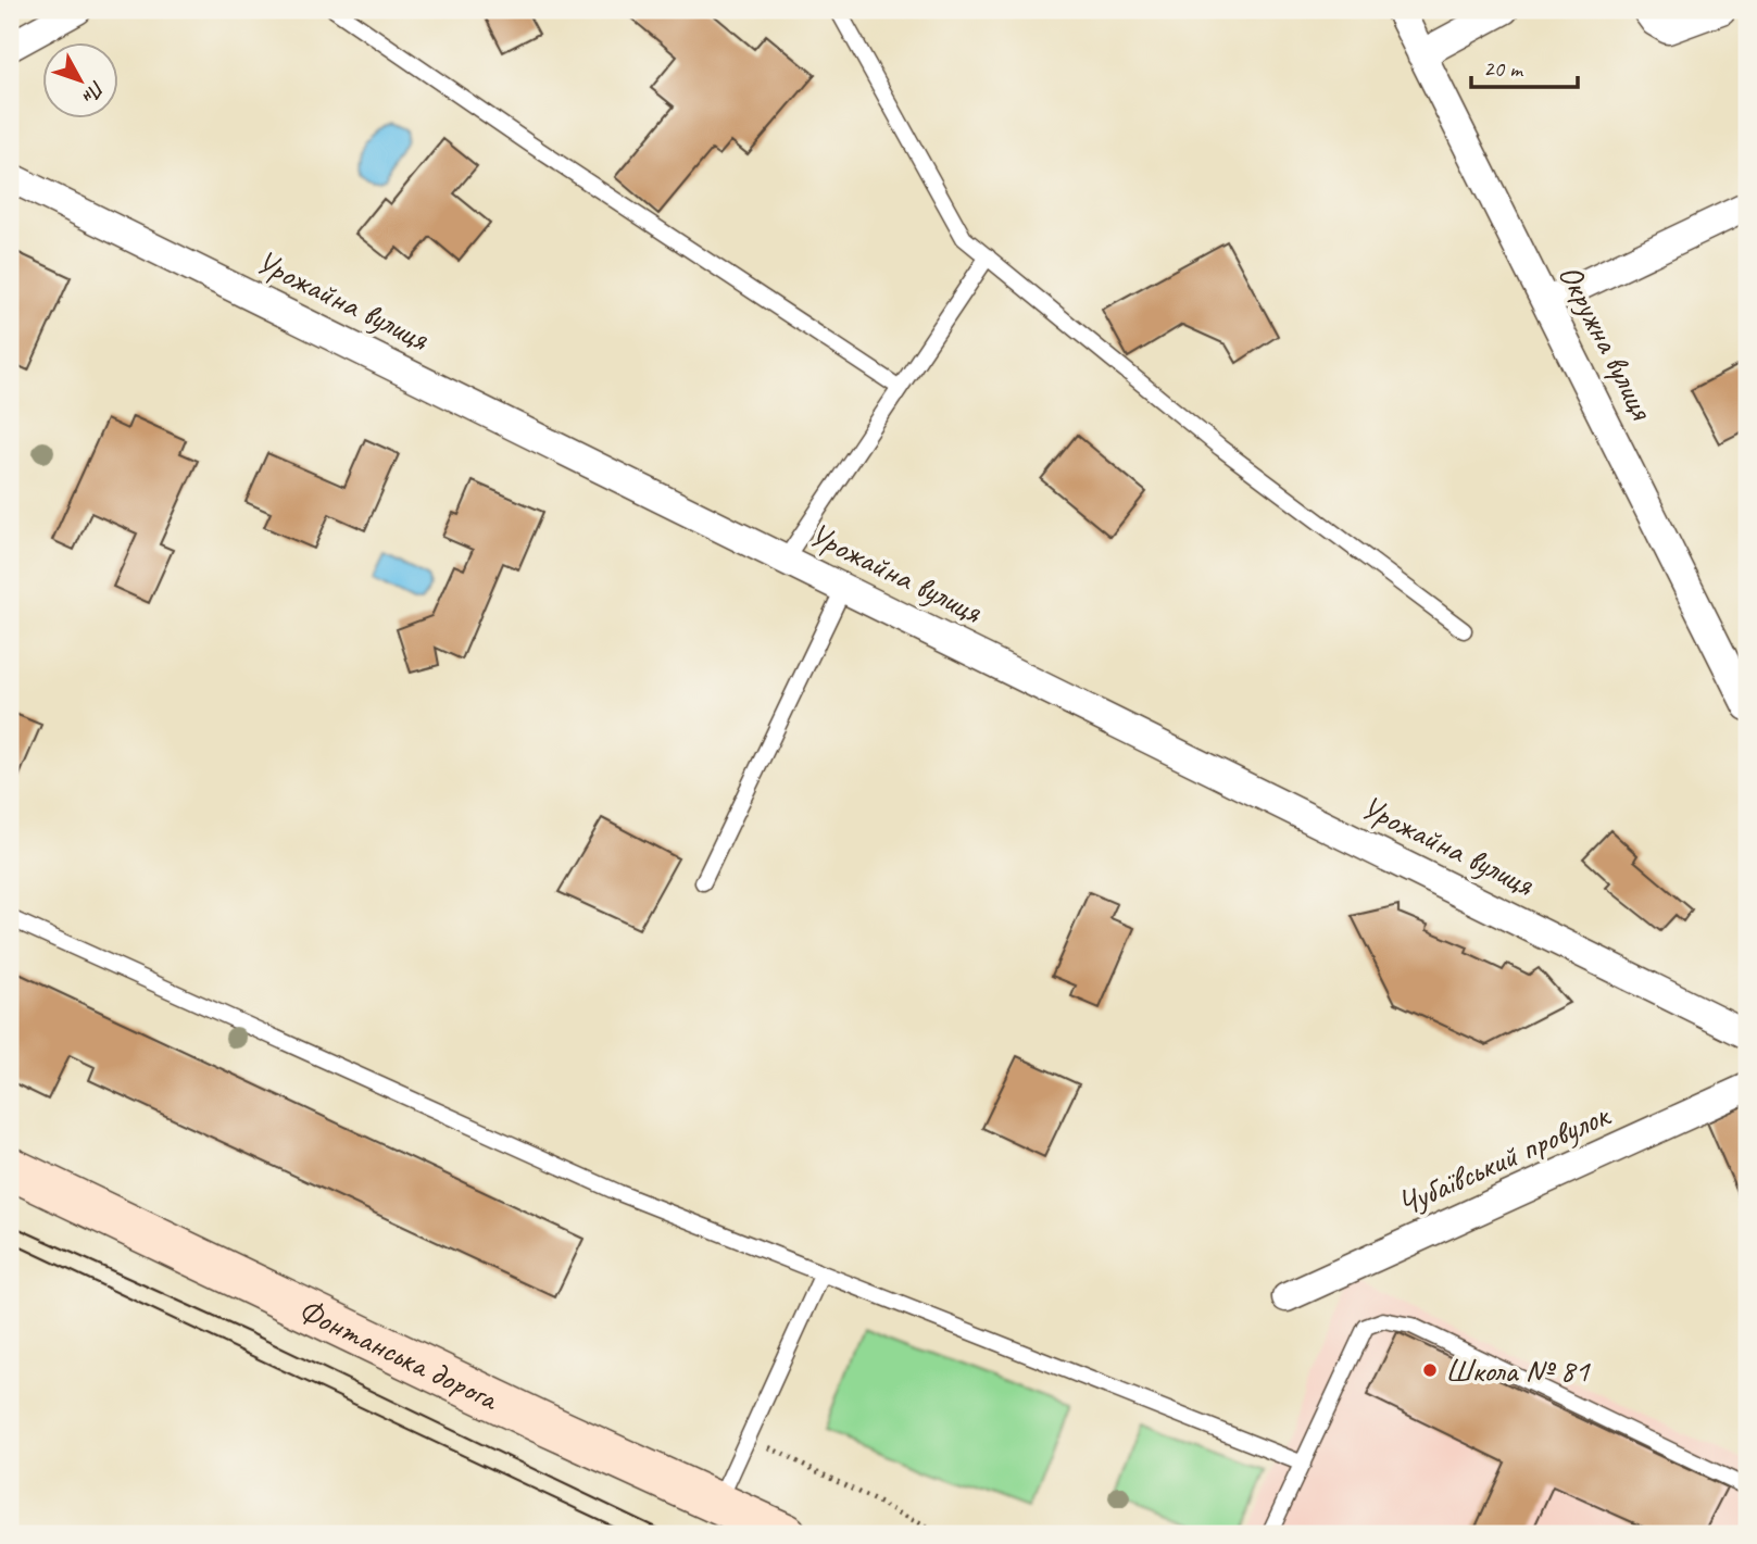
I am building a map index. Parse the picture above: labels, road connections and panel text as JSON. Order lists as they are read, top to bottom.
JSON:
{
  "streets": {
    "main road": ["Фонтанська дорога"],
    "street": ["Урожайна вулиця", "Окружна вулиця", "Чубаївський провулок"]
  },
  "places": ["Школа № 81"],
  "scale_bar": "20 m",
  "north": "bottom right"
}
